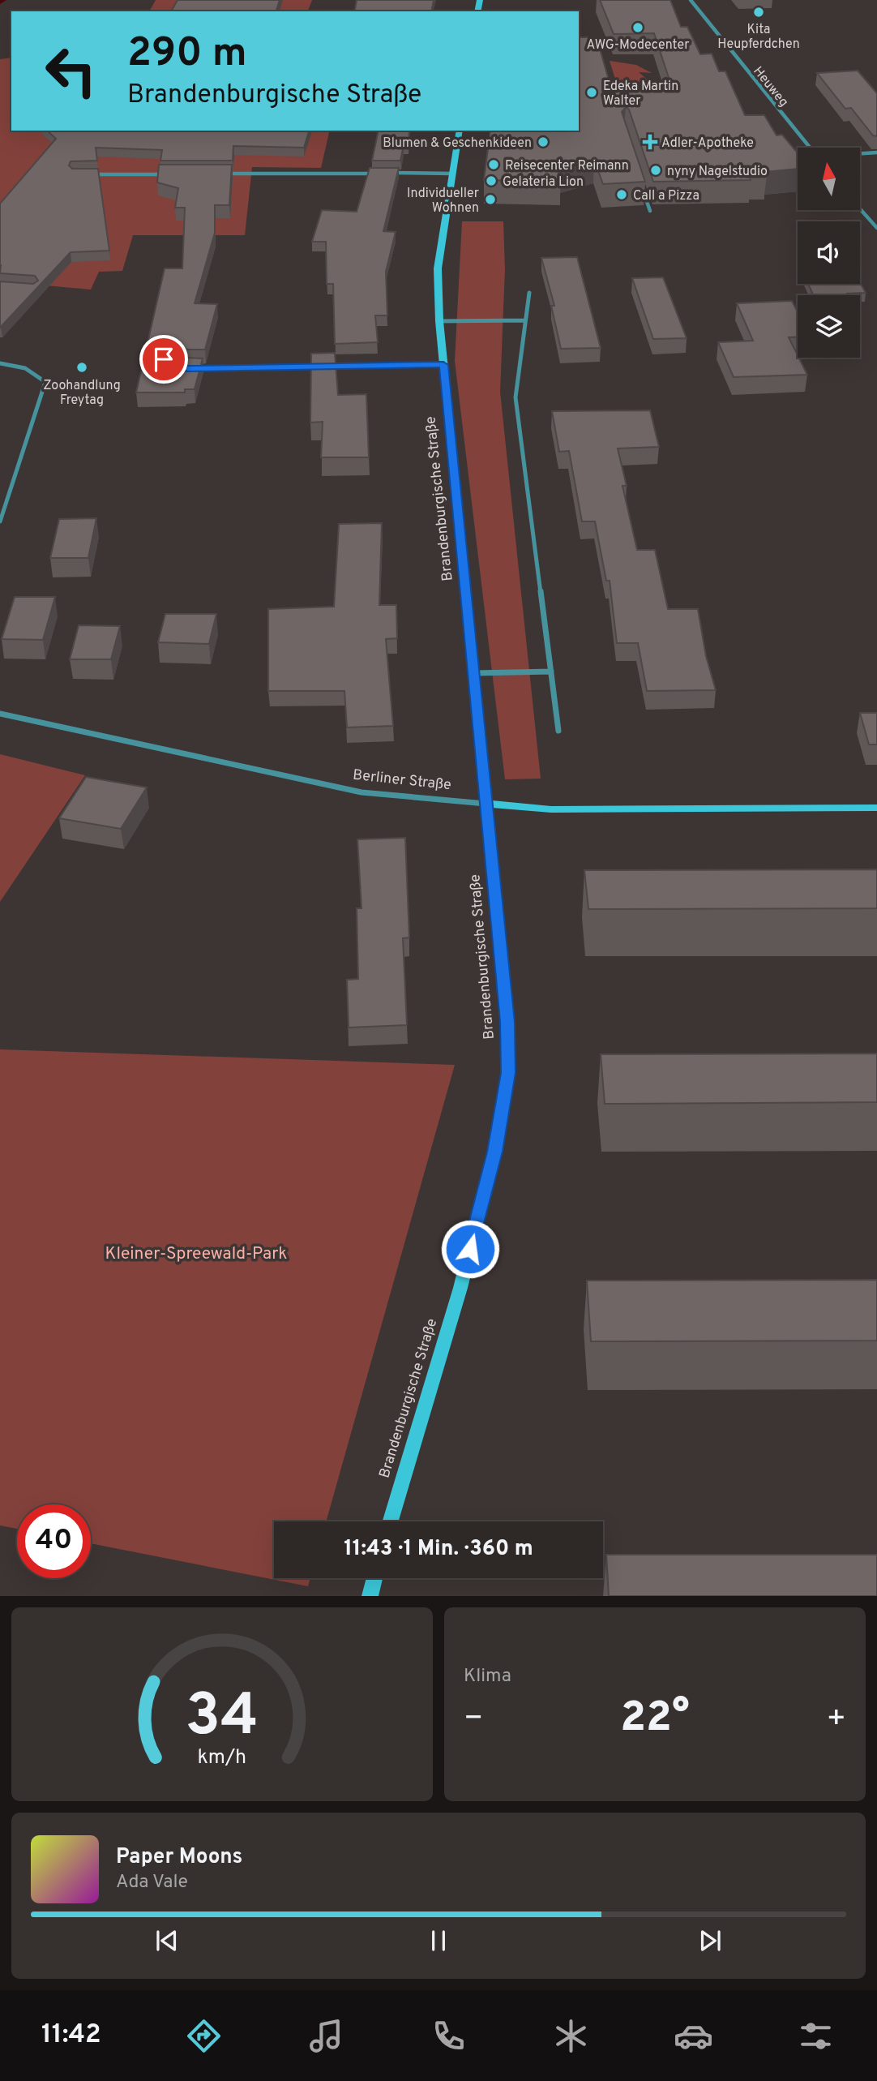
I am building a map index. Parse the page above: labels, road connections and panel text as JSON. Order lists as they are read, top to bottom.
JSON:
{
  "streets": {
    "street": ["Heuweg", "Brandenburgische Straße", "Berliner Straße"]
  },
  "crossings": [
    ["Brandenburgische Straße", "Berliner Straße"]
  ],
  "parks": ["Kleiner-Spreewald-Park"],
  "places": {
    "other": [
      "Kita Heupferdchen",
      "AWG-Modecenter",
      "Edeka Martin Walter",
      "Blumen & Geschenkideen",
      "Reisecenter Reimann",
      "nyny Nagelstudio",
      "Gelateria Lion",
      "Call a Pizza",
      "Individueller Wohnen",
      "Zoohandlung Freytag"
    ],
    "health": ["Adler-Apotheke"]
  },
  "north": "top",
  "page": {
    "turn": ["290 m", "Brandenburgische Straße"],
    "limit": "40",
    "trip": "11:43 · 1 Min. · 360 m",
    "tile": "Klima",
    "heat": ["−", "22°", "+"],
    "song": ["Paper Moons", "Ada Vale"],
    "tabs": "11:42",
    "gauge": ["34", "km/h"]
  }
}
